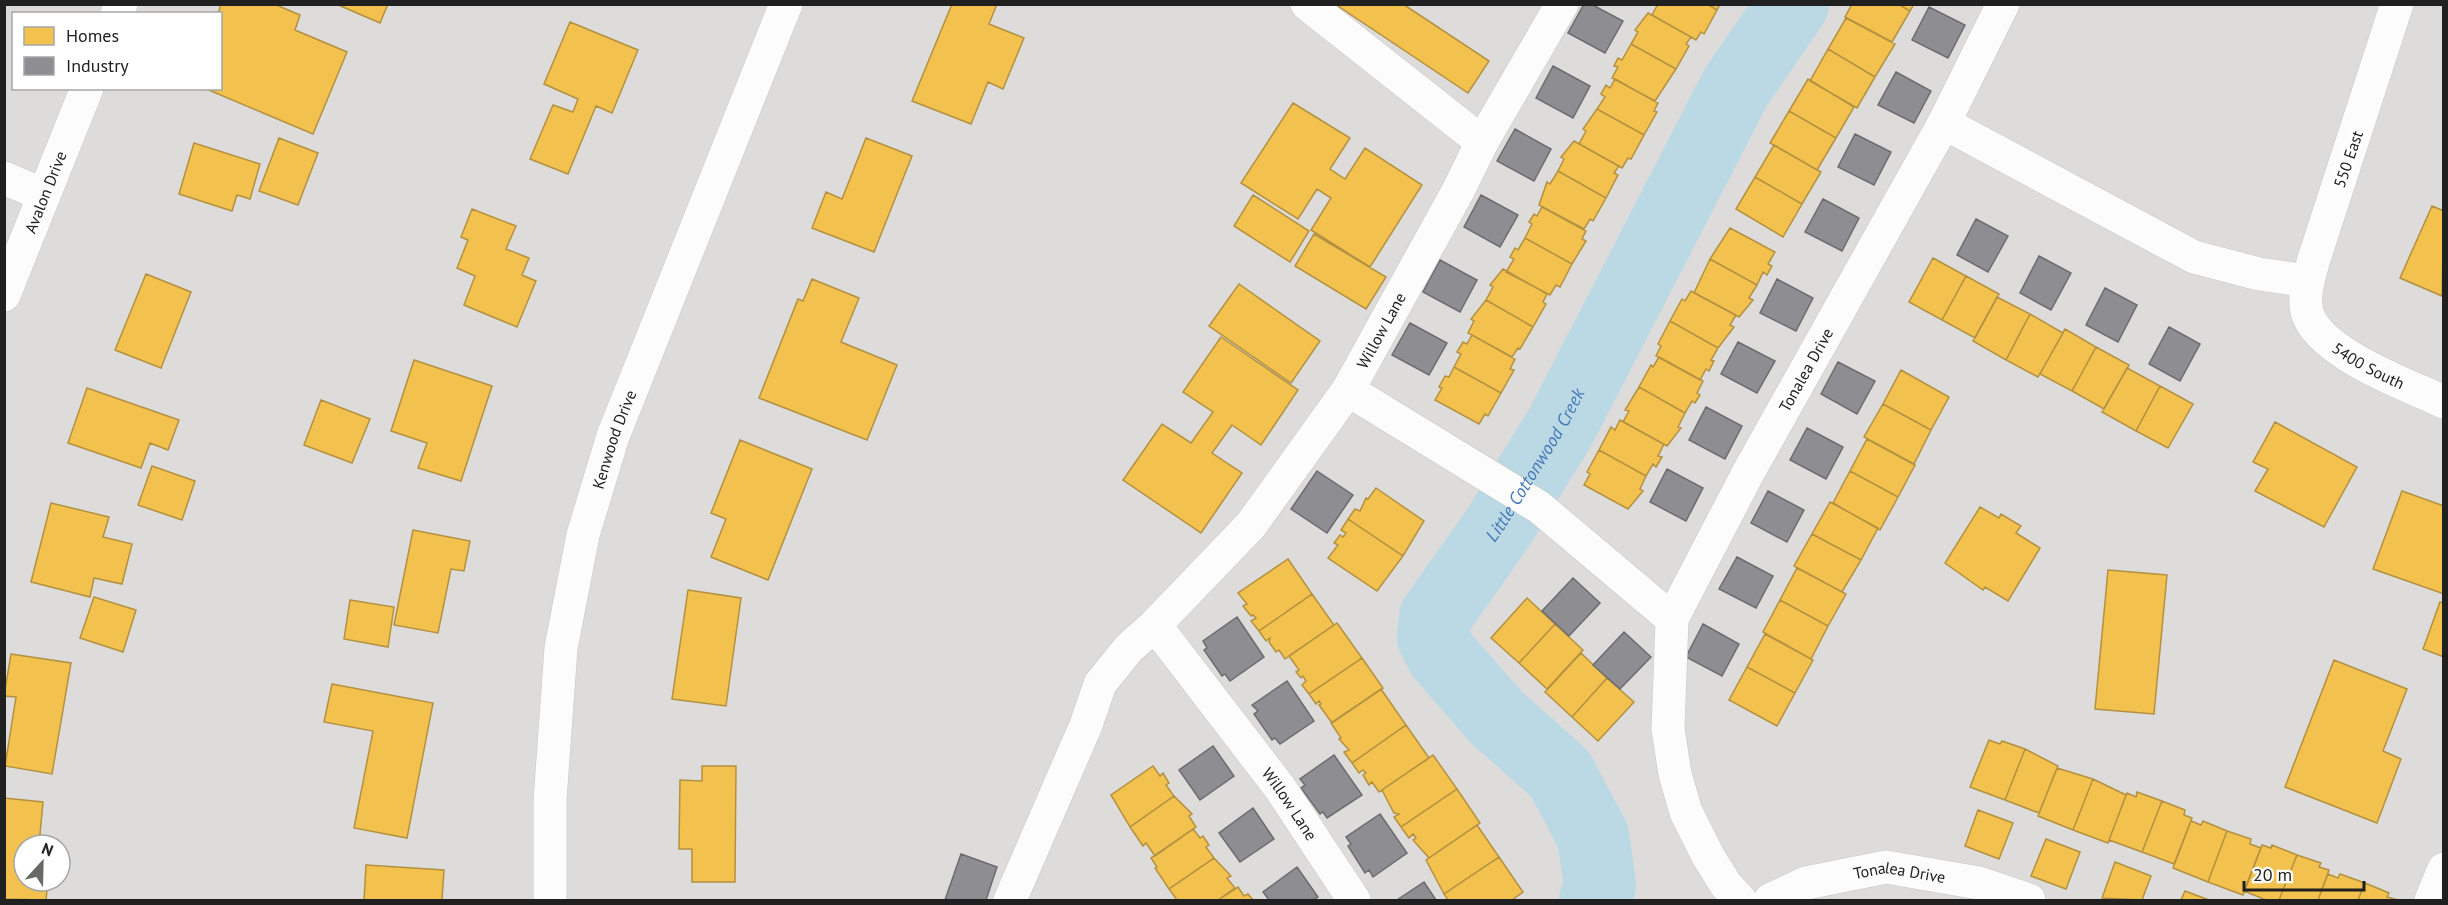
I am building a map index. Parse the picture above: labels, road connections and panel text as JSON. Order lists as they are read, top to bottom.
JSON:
{
  "streets": {
    "street": [
      "550 East",
      "Avalon Drive",
      "Willow Lane",
      "5400 South",
      "Tonalea Drive",
      "Kenwood Drive"
    ]
  },
  "crossings": [
    ["550 East", "5400 South"]
  ],
  "water": ["Little Cottonwood Creek"],
  "legend": ["Homes", "Industry"],
  "scale_bar": "20 m",
  "north": "top"
}
